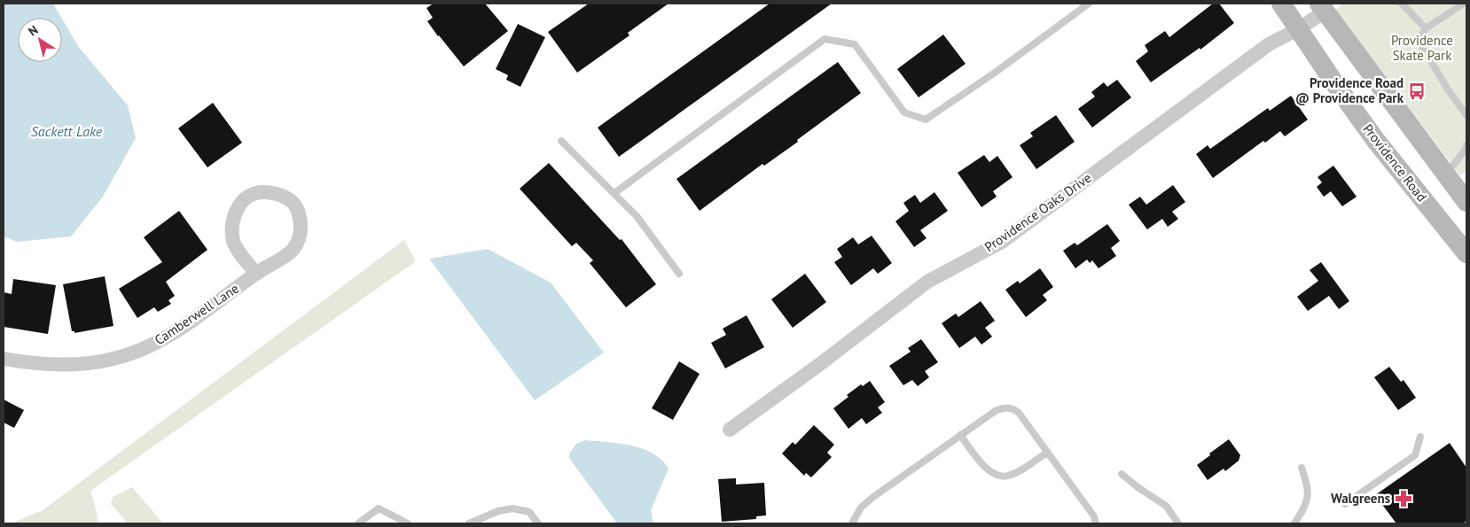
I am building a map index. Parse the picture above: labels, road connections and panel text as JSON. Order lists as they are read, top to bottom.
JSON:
{
  "streets": {
    "main road": ["Providence Road"],
    "street": ["Providence Oaks Drive", "Camberwell Lane"]
  },
  "crossings": [
    ["Providence Road", "Providence Oaks Drive"]
  ],
  "water": ["Sackett Lake"],
  "parks": ["Providence Skate Park"],
  "places": {
    "bus stop": ["Providence Road @ Providence Park"],
    "pharmacy": ["Walgreens"]
  },
  "north": "top left"
}
